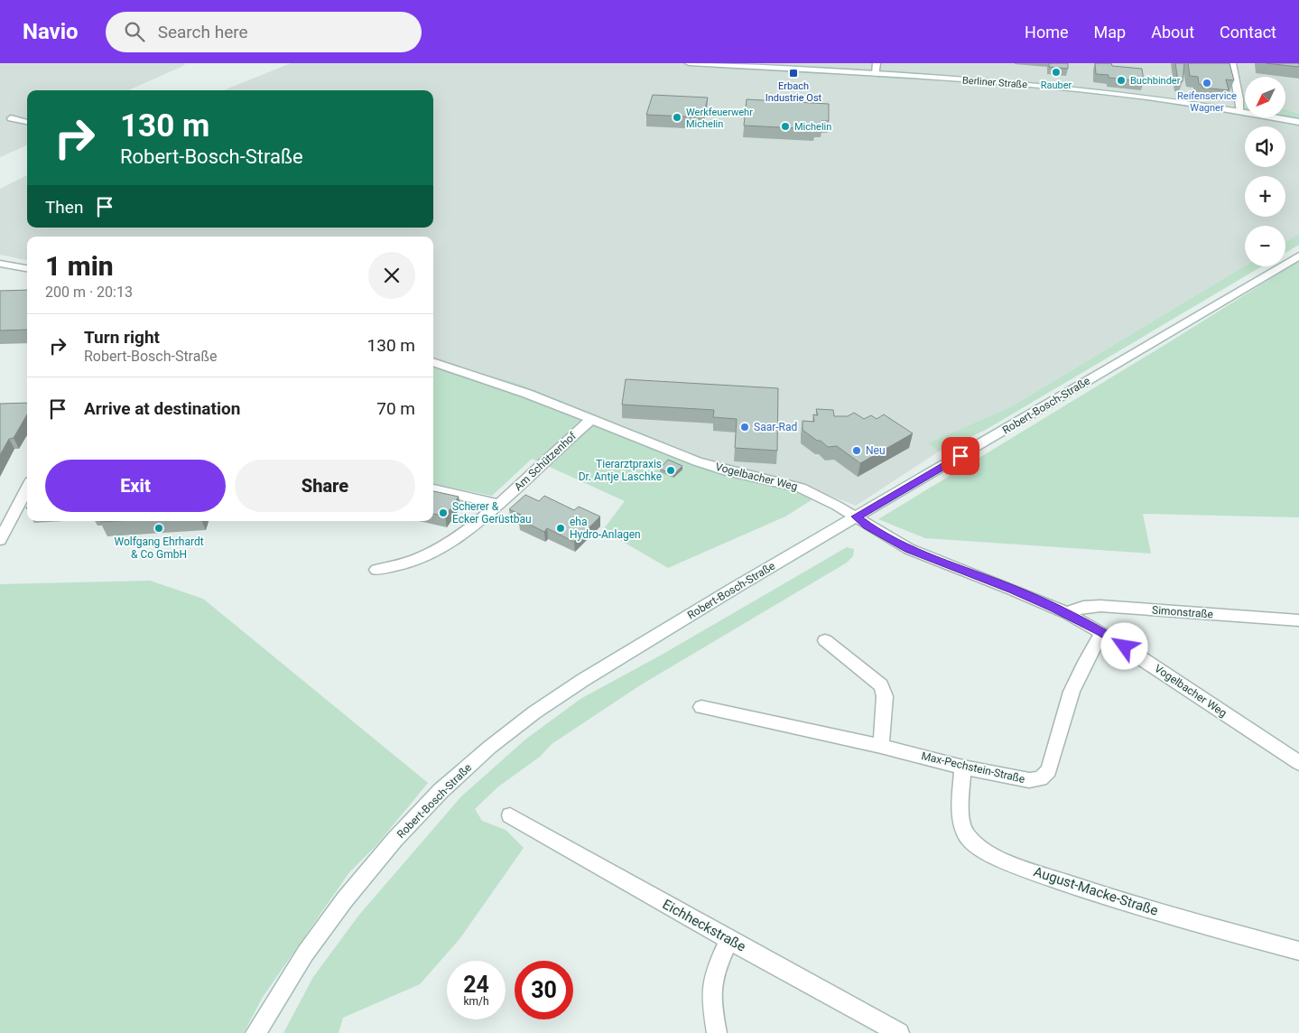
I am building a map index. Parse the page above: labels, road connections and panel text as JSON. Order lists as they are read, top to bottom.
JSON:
{
  "streets": {
    "street": [
      "Berliner Straße",
      "Robert-Bosch-Straße",
      "Am Schützenhof",
      "Vogelbacher Weg",
      "Simonstraße",
      "Max-Pechstein-Straße",
      "August-Macke-Straße",
      "Eichheckstraße"
    ]
  },
  "crossings": [
    ["Robert-Bosch-Straße", "Vogelbacher Weg"],
    ["Am Schützenhof", "Vogelbacher Weg"],
    ["Vogelbacher Weg", "Simonstraße"],
    ["Vogelbacher Weg", "Max-Pechstein-Straße"],
    ["Max-Pechstein-Straße", "August-Macke-Straße"]
  ],
  "places": {
    "other": [
      "Rauber",
      "Buchbinder",
      "Reifenservice Wagner",
      "Werkfeuerwehr Michelin",
      "Michelin",
      "Saar-Rad",
      "Neu",
      "Tierarztpraxis Dr. Antje Laschke",
      "Scherer & Ecker Gerüstbau",
      "Wolfgang Ehrhardt & Co GmbH",
      "eha Hydro-Anlagen"
    ],
    "transit": ["Erbach Industrie Ost"]
  },
  "north": "bottom left",
  "page": {
    "header": "Navio",
    "search": "Search here",
    "nav": [
      "Home",
      "Map",
      "About",
      "Contact"
    ],
    "map_buttons": ["+", "−"],
    "turn": ["130 m", "Robert-Bosch-Straße"],
    "then": "Then",
    "heading": ["1 min", "200 m · 20:13"],
    "list": [
      {
        "name": "Turn right",
        "note": "Robert-Bosch-Straße",
        "value": "130 m"
      },
      {
        "name": "Arrive at destination",
        "value": "70 m"
      }
    ],
    "buttons": ["Exit", "Share"],
    "speed": "24 km/h",
    "limit": "30"
  }
}
